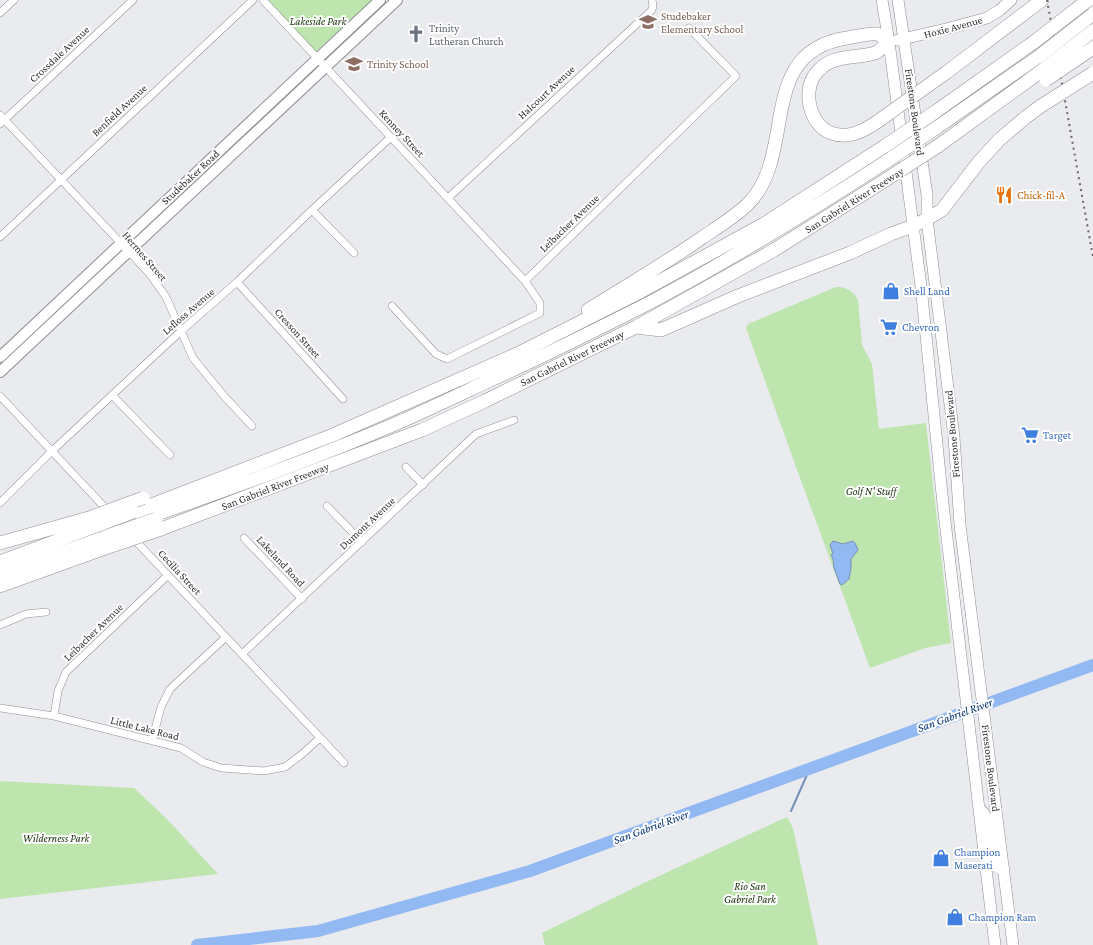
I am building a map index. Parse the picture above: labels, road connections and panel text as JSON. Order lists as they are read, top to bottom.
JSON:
{
  "streets": {
    "highway": ["San Gabriel River Freeway"],
    "main road": ["Hoxie Avenue", "Firestone Boulevard", "Studebaker Road"],
    "street": [
      "Crossdale Avenue",
      "Halcourt Avenue",
      "Benfield Avenue",
      "Kenney Street",
      "Leibacher Avenue",
      "Hermes Street",
      "Lefloss Avenue",
      "Cresson Street",
      "Dumont Avenue",
      "Lakeland Road",
      "Cecilia Street",
      "Little Lake Road"
    ]
  },
  "crossings": [
    ["Hoxie Avenue", "Firestone Boulevard"],
    ["Crossdale Avenue", "Hermes Street"],
    ["Halcourt Avenue", "Kenney Street"],
    ["Benfield Avenue", "Hermes Street"],
    ["Kenney Street", "Studebaker Road"],
    ["Kenney Street", "Leibacher Avenue"],
    ["Kenney Street", "Lefloss Avenue"],
    ["Studebaker Road", "Hermes Street"],
    ["Leibacher Avenue", "Cecilia Street"],
    ["Leibacher Avenue", "Little Lake Road"],
    ["Hermes Street", "Lefloss Avenue"],
    ["Lefloss Avenue", "Cresson Street"],
    ["Lefloss Avenue", "Cecilia Street"],
    ["Dumont Avenue", "Lakeland Road"],
    ["Dumont Avenue", "Cecilia Street"],
    ["Cecilia Street", "Little Lake Road"]
  ],
  "water": ["San Gabriel River"],
  "parks": [
    "Lakeside Park",
    "Golf N' Stuff",
    "Wilderness Park",
    "Rio San Gabriel Park"
  ],
  "places": {
    "school or university": ["Studebaker Elementary School", "Trinity School"],
    "church": ["Trinity Lutheran Church"],
    "restaurant": ["Chick-fil-A"],
    "shop": ["Shell Land", "Champion Maserati", "Champion Ram"],
    "supermarket": ["Chevron", "Target"]
  }
}
